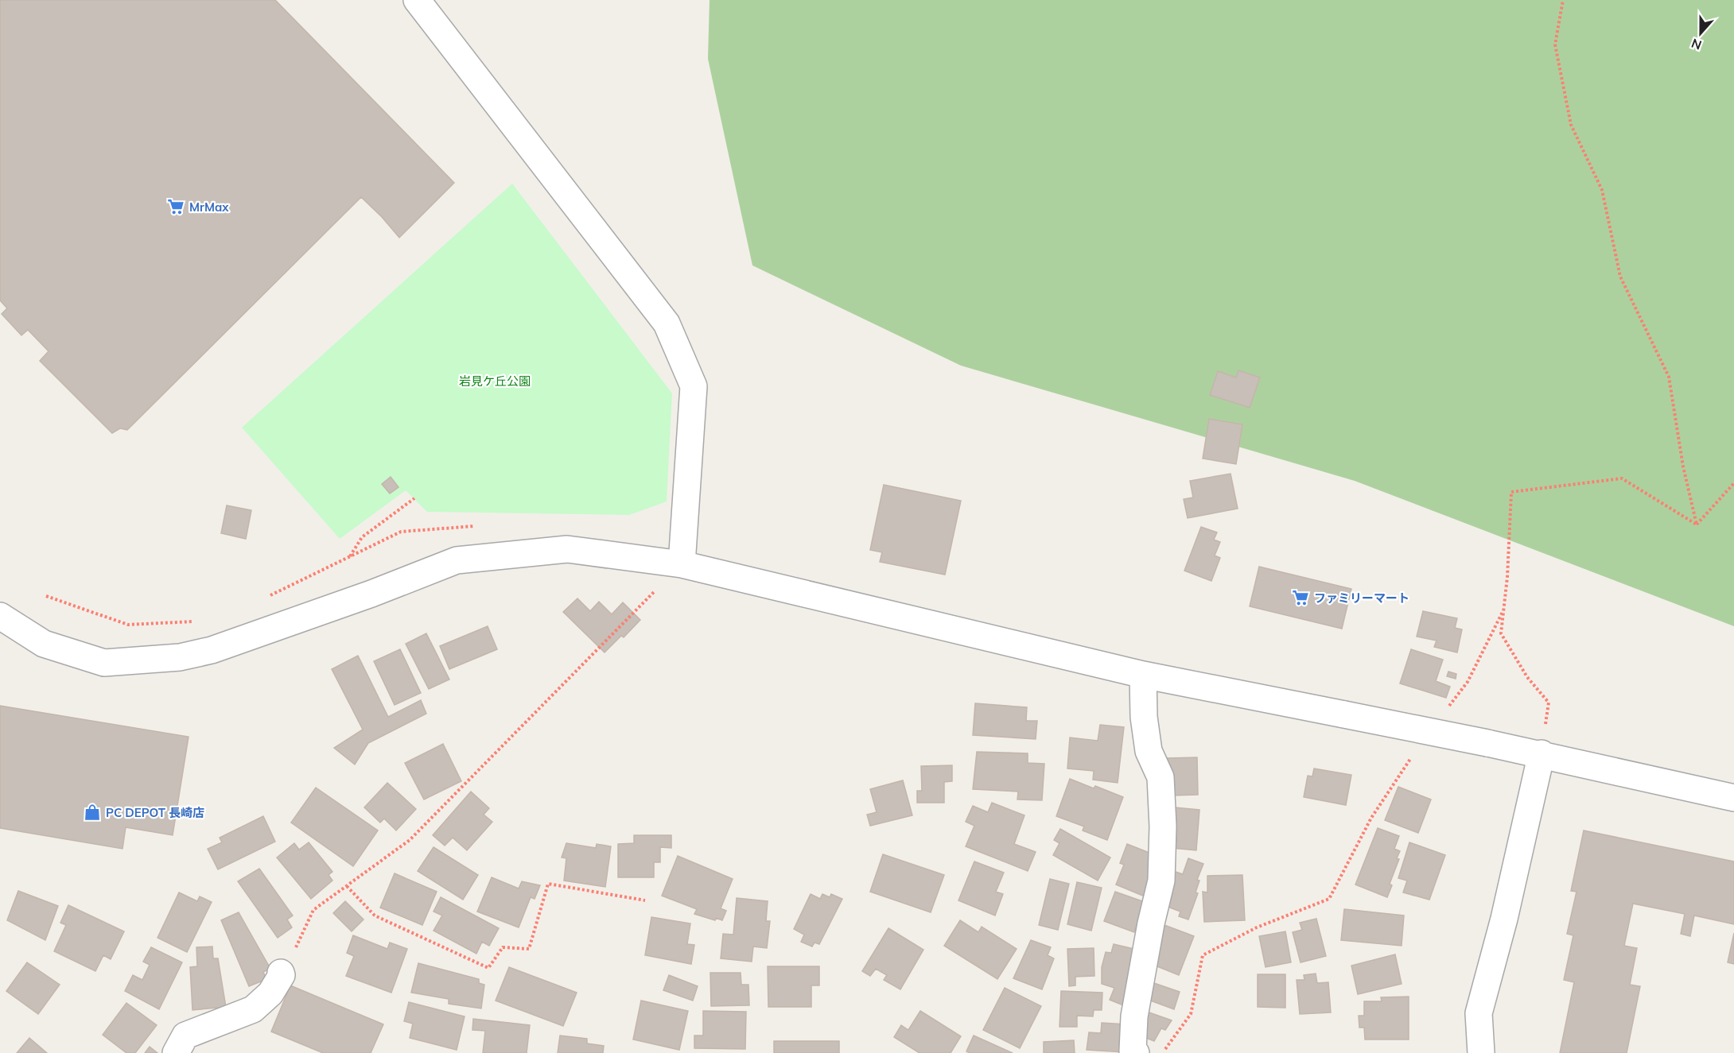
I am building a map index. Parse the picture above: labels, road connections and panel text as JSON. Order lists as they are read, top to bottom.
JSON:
{
  "parks": ["岩見ケ丘公園"],
  "places": {
    "supermarket": ["MrMax", "ファミリーマート"],
    "shop": ["PC DEPOT 長崎店"]
  },
  "north": "bottom"
}
